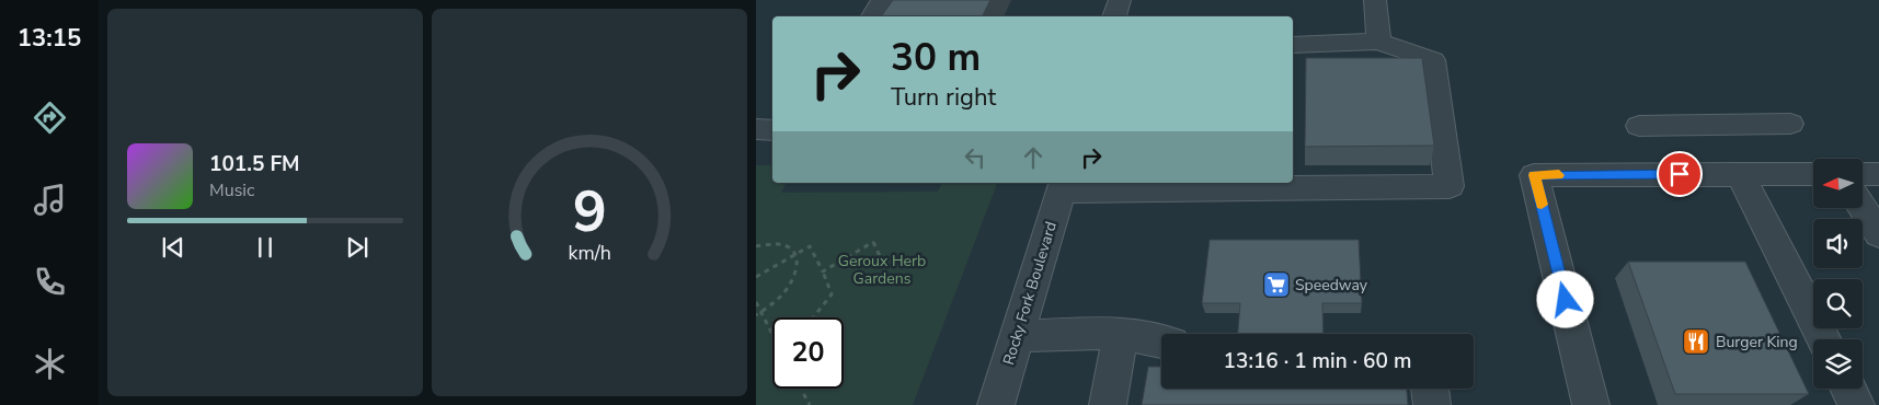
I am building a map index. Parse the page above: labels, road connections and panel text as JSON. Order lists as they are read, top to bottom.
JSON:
{
  "streets": {
    "street": ["Rocky Fork Boulevard"]
  },
  "parks": ["Geroux Herb Gardens"],
  "places": {
    "supermarket": ["Speedway"],
    "restaurant": ["Burger King"]
  },
  "north": "left",
  "page": {
    "tabs": "13:15",
    "turn": ["30 m", "Turn right"],
    "song": ["101.5 FM", "Music"],
    "limit": "20",
    "trip": "13:16 · 1 min · 60 m",
    "gauge": ["9", "km/h"]
  }
}
